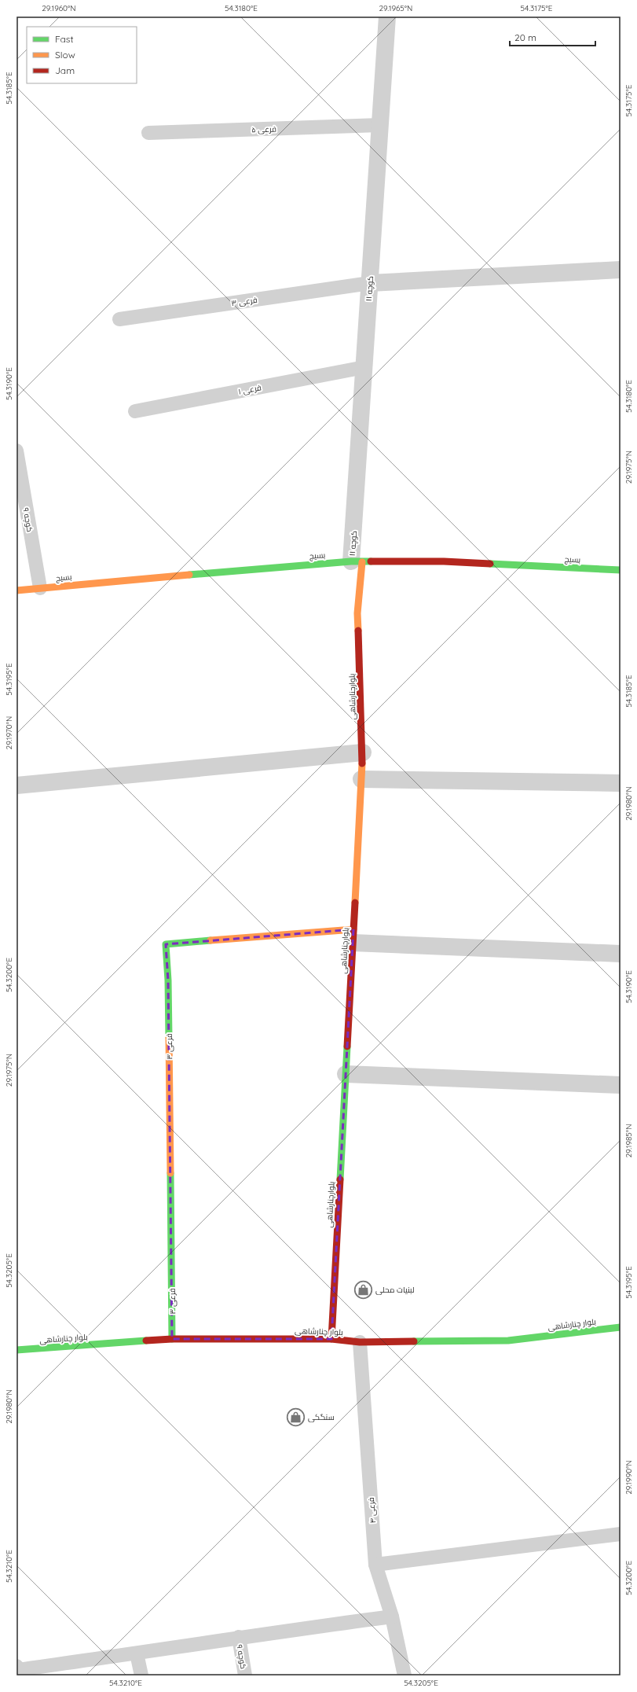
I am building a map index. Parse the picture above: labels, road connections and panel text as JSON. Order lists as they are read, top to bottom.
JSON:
{
  "streets": {
    "street": [
      "کوچه ۱۱",
      "فرعی ۳",
      "بسیج",
      "بلوارچنارشاهی",
      "بلوار چنارشاهی"
    ],
    "lane": [
      "فرعی ۵",
      "فرعی ۱",
      "کوچه ۹",
      "فرعی ۴"
    ]
  },
  "crossings": [
    ["فرعی ۵", "کوچه ۱۱"],
    ["کوچه ۱۱", "فرعی ۳"],
    ["کوچه ۱۱", "فرعی ۱"],
    ["کوچه ۱۱", "بسیج"],
    ["کوچه ۱۱", "بلوارچنارشاهی"],
    ["فرعی ۳", "بلوارچنارشاهی"],
    ["فرعی ۳", "بلوار چنارشاهی"],
    ["کوچه ۹", "بسیج"],
    ["بسیج", "بلوارچنارشاهی"],
    ["بلوارچنارشاهی", "بلوار چنارشاهی"],
    ["بلوار چنارشاهی", "فرعی ۴"]
  ],
  "places": {
    "shop": ["لبنیات محلی", "سنگکی"]
  },
  "legend": ["Fast", "Slow", "Jam"],
  "scale_bar": "20 m",
  "coordinates": [
    "29.1960°N",
    "54.3180°E",
    "29.1965°N",
    "54.3175°E",
    "54.3185°E",
    "54.3190°E",
    "29.1975°N",
    "54.3195°E",
    "29.1970°N",
    "29.1980°N",
    "54.3200°E",
    "29.1985°N",
    "54.3205°E",
    "29.1990°N",
    "54.3210°E"
  ]
}
